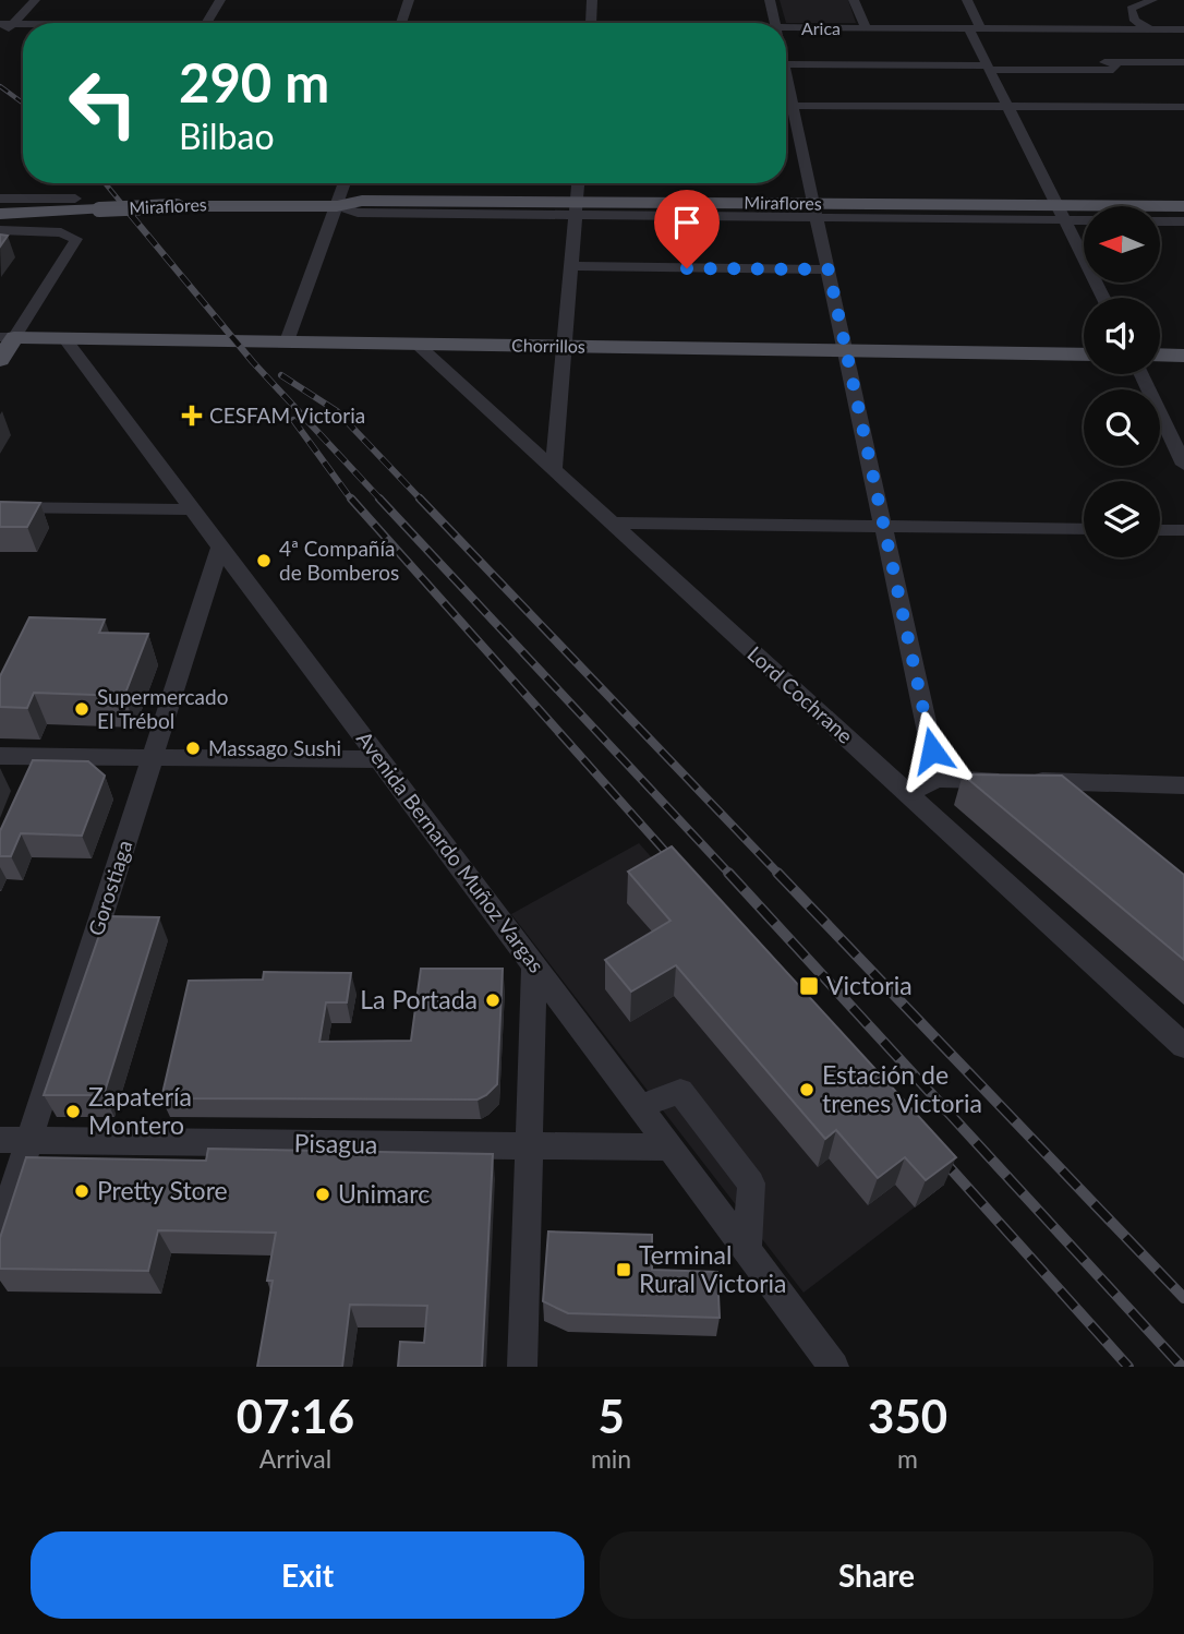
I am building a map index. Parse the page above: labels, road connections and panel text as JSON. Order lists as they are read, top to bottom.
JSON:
{
  "streets": {
    "main road": ["Miraflores", "Chorrillos"],
    "street": [
      "Arica",
      "Lord Cochrane",
      "Avenida Bernardo Muñoz Vargas",
      "Gorostiaga",
      "Pisagua"
    ]
  },
  "crossings": [
    ["Chorrillos", "Lord Cochrane"],
    ["Chorrillos", "Avenida Bernardo Muñoz Vargas"],
    ["Avenida Bernardo Muñoz Vargas", "Gorostiaga"],
    ["Avenida Bernardo Muñoz Vargas", "Pisagua"],
    ["Gorostiaga", "Pisagua"]
  ],
  "places": {
    "health": ["CESFAM Victoria"],
    "other": [
      "4ª Compañía de Bomberos",
      "Supermercado El Trébol",
      "Massago Sushi",
      "La Portada",
      "Estación de trenes Victoria",
      "Zapatería Montero",
      "Pretty Store",
      "Unimarc"
    ],
    "transit": ["Victoria", "Terminal Rural Victoria"]
  },
  "north": "left",
  "page": {
    "turn": ["290 m", "Bilbao"],
    "eta": [
      "07:16",
      "Arrival",
      "5",
      "min",
      "350",
      "m"
    ],
    "buttons": ["Exit", "Share"]
  }
}
